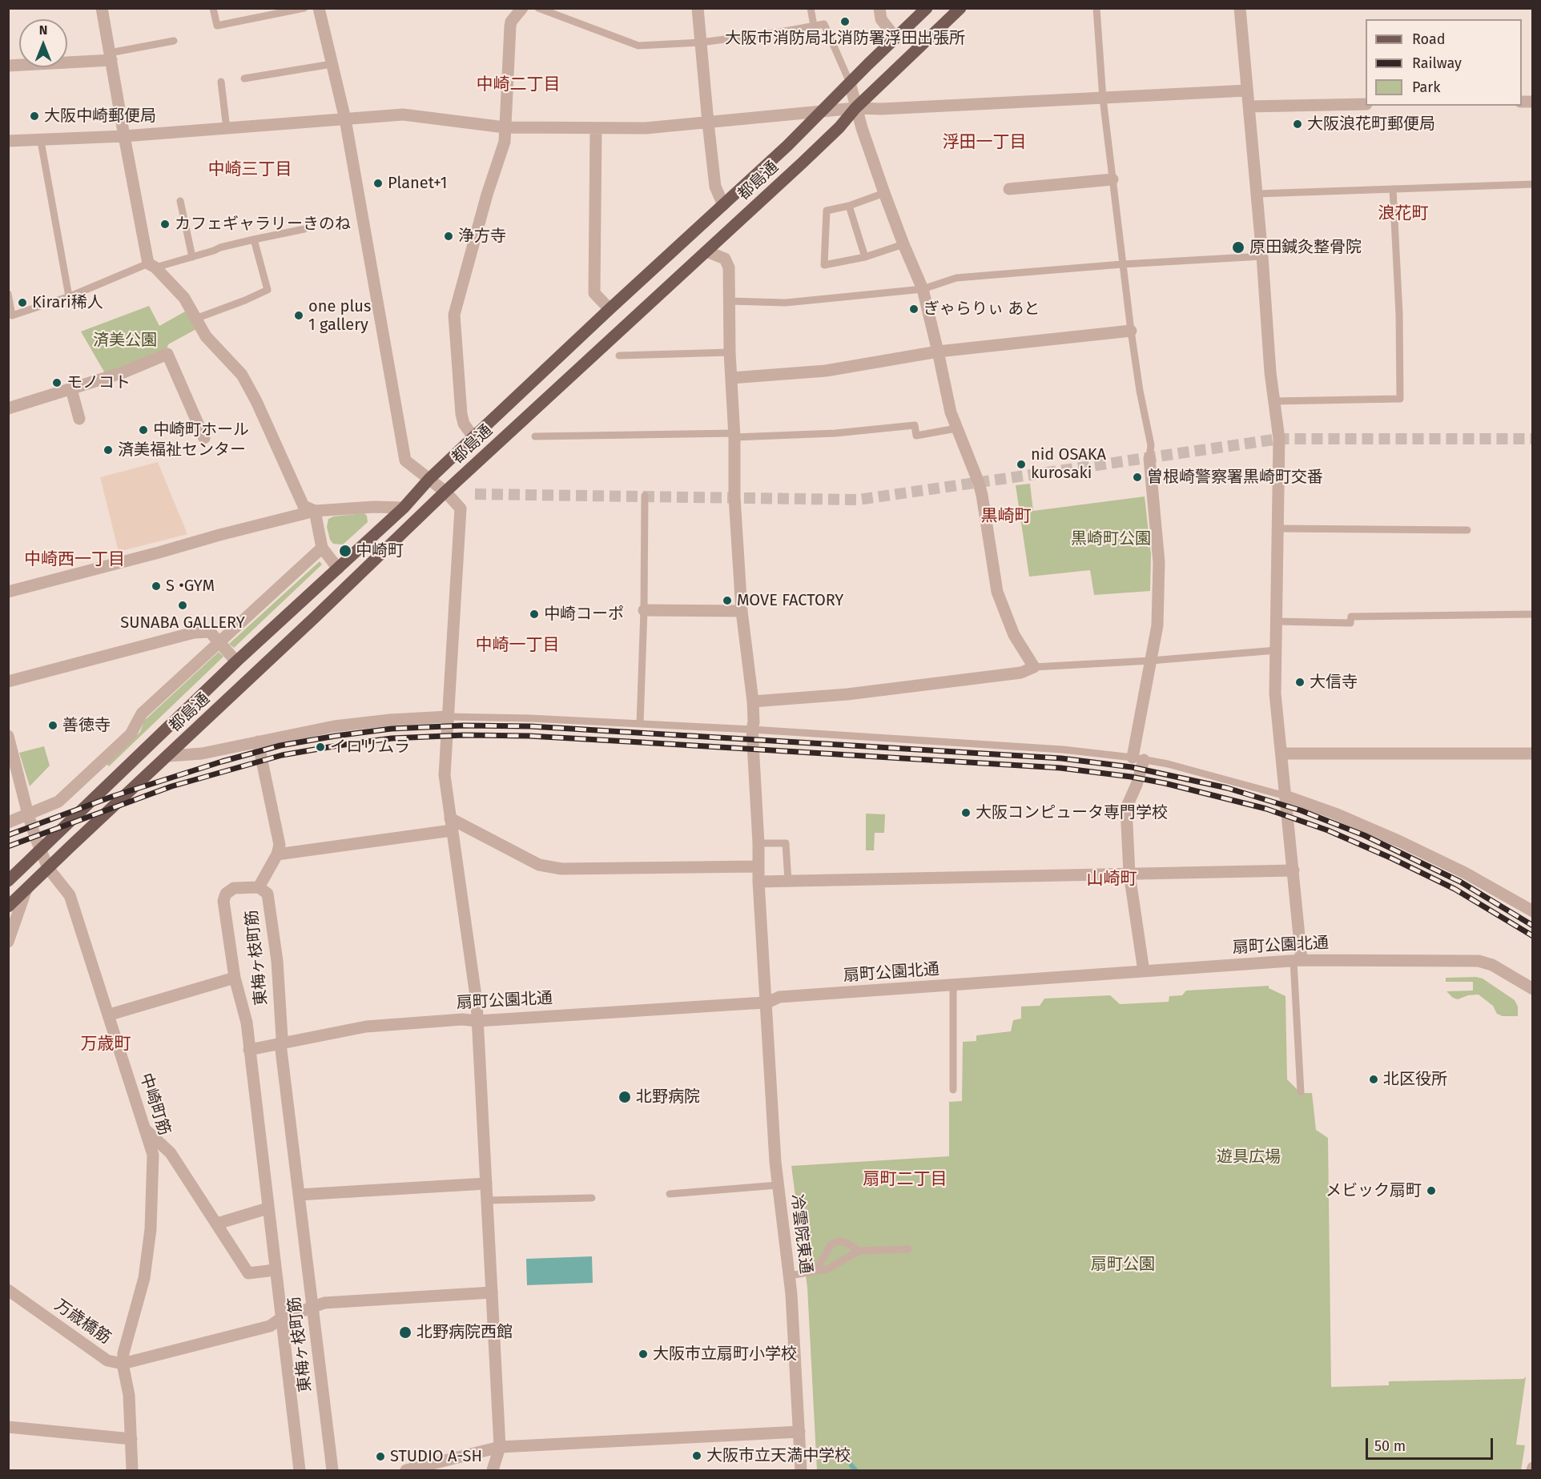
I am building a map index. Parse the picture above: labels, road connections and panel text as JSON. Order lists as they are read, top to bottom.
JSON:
{
  "streets": {
    "main road": ["都島通"],
    "street": [
      "扇町公園北通",
      "東梅ヶ枝町筋",
      "中崎町筋",
      "冷雲院東通",
      "万歳橋筋"
    ]
  },
  "crossings": [
    ["都島通", "中崎町筋"],
    ["都島通", "冷雲院東通"],
    ["扇町公園北通", "東梅ヶ枝町筋"],
    ["扇町公園北通", "冷雲院東通"],
    ["中崎町筋", "万歳橋筋"]
  ],
  "districts": [
    "中崎二丁目",
    "浮田一丁目",
    "中崎三丁目",
    "浪花町",
    "黒崎町",
    "中崎西一丁目",
    "中崎一丁目",
    "山崎町",
    "万歳町",
    "扇町二丁目"
  ],
  "parks": [
    "済美公園",
    "黒崎町公園",
    "遊具広場",
    "扇町公園"
  ],
  "places": [
    "大阪市消防局北消防署浮田出張所",
    "大阪中崎郵便局",
    "大阪浪花町郵便局",
    "Planet+1",
    "カフェギャラリーきのね",
    "浄方寺",
    "原田鍼灸整骨院",
    "Kirari稀人",
    "ぎゃらりぃ あと",
    "one plus 1 gallery",
    "モノコト",
    "中崎町ホール",
    "済美福祉センター",
    "nid OSAKA kurosaki",
    "曽根崎警察署黒崎町交番",
    "中崎町",
    "S •GYM",
    "MOVE FACTORY",
    "SUNABA GALLERY",
    "中崎コーポ",
    "大信寺",
    "善徳寺",
    "イロリムラ",
    "大阪コンピュータ専門学校",
    "北区役所",
    "北野病院",
    "メビック扇町",
    "北野病院西館",
    "大阪市立扇町小学校",
    "大阪市立天満中学校",
    "STUDIO A-SH"
  ],
  "legend": ["Road", "Railway", "Park"],
  "scale_bar": "50 m",
  "north": "top"
}
